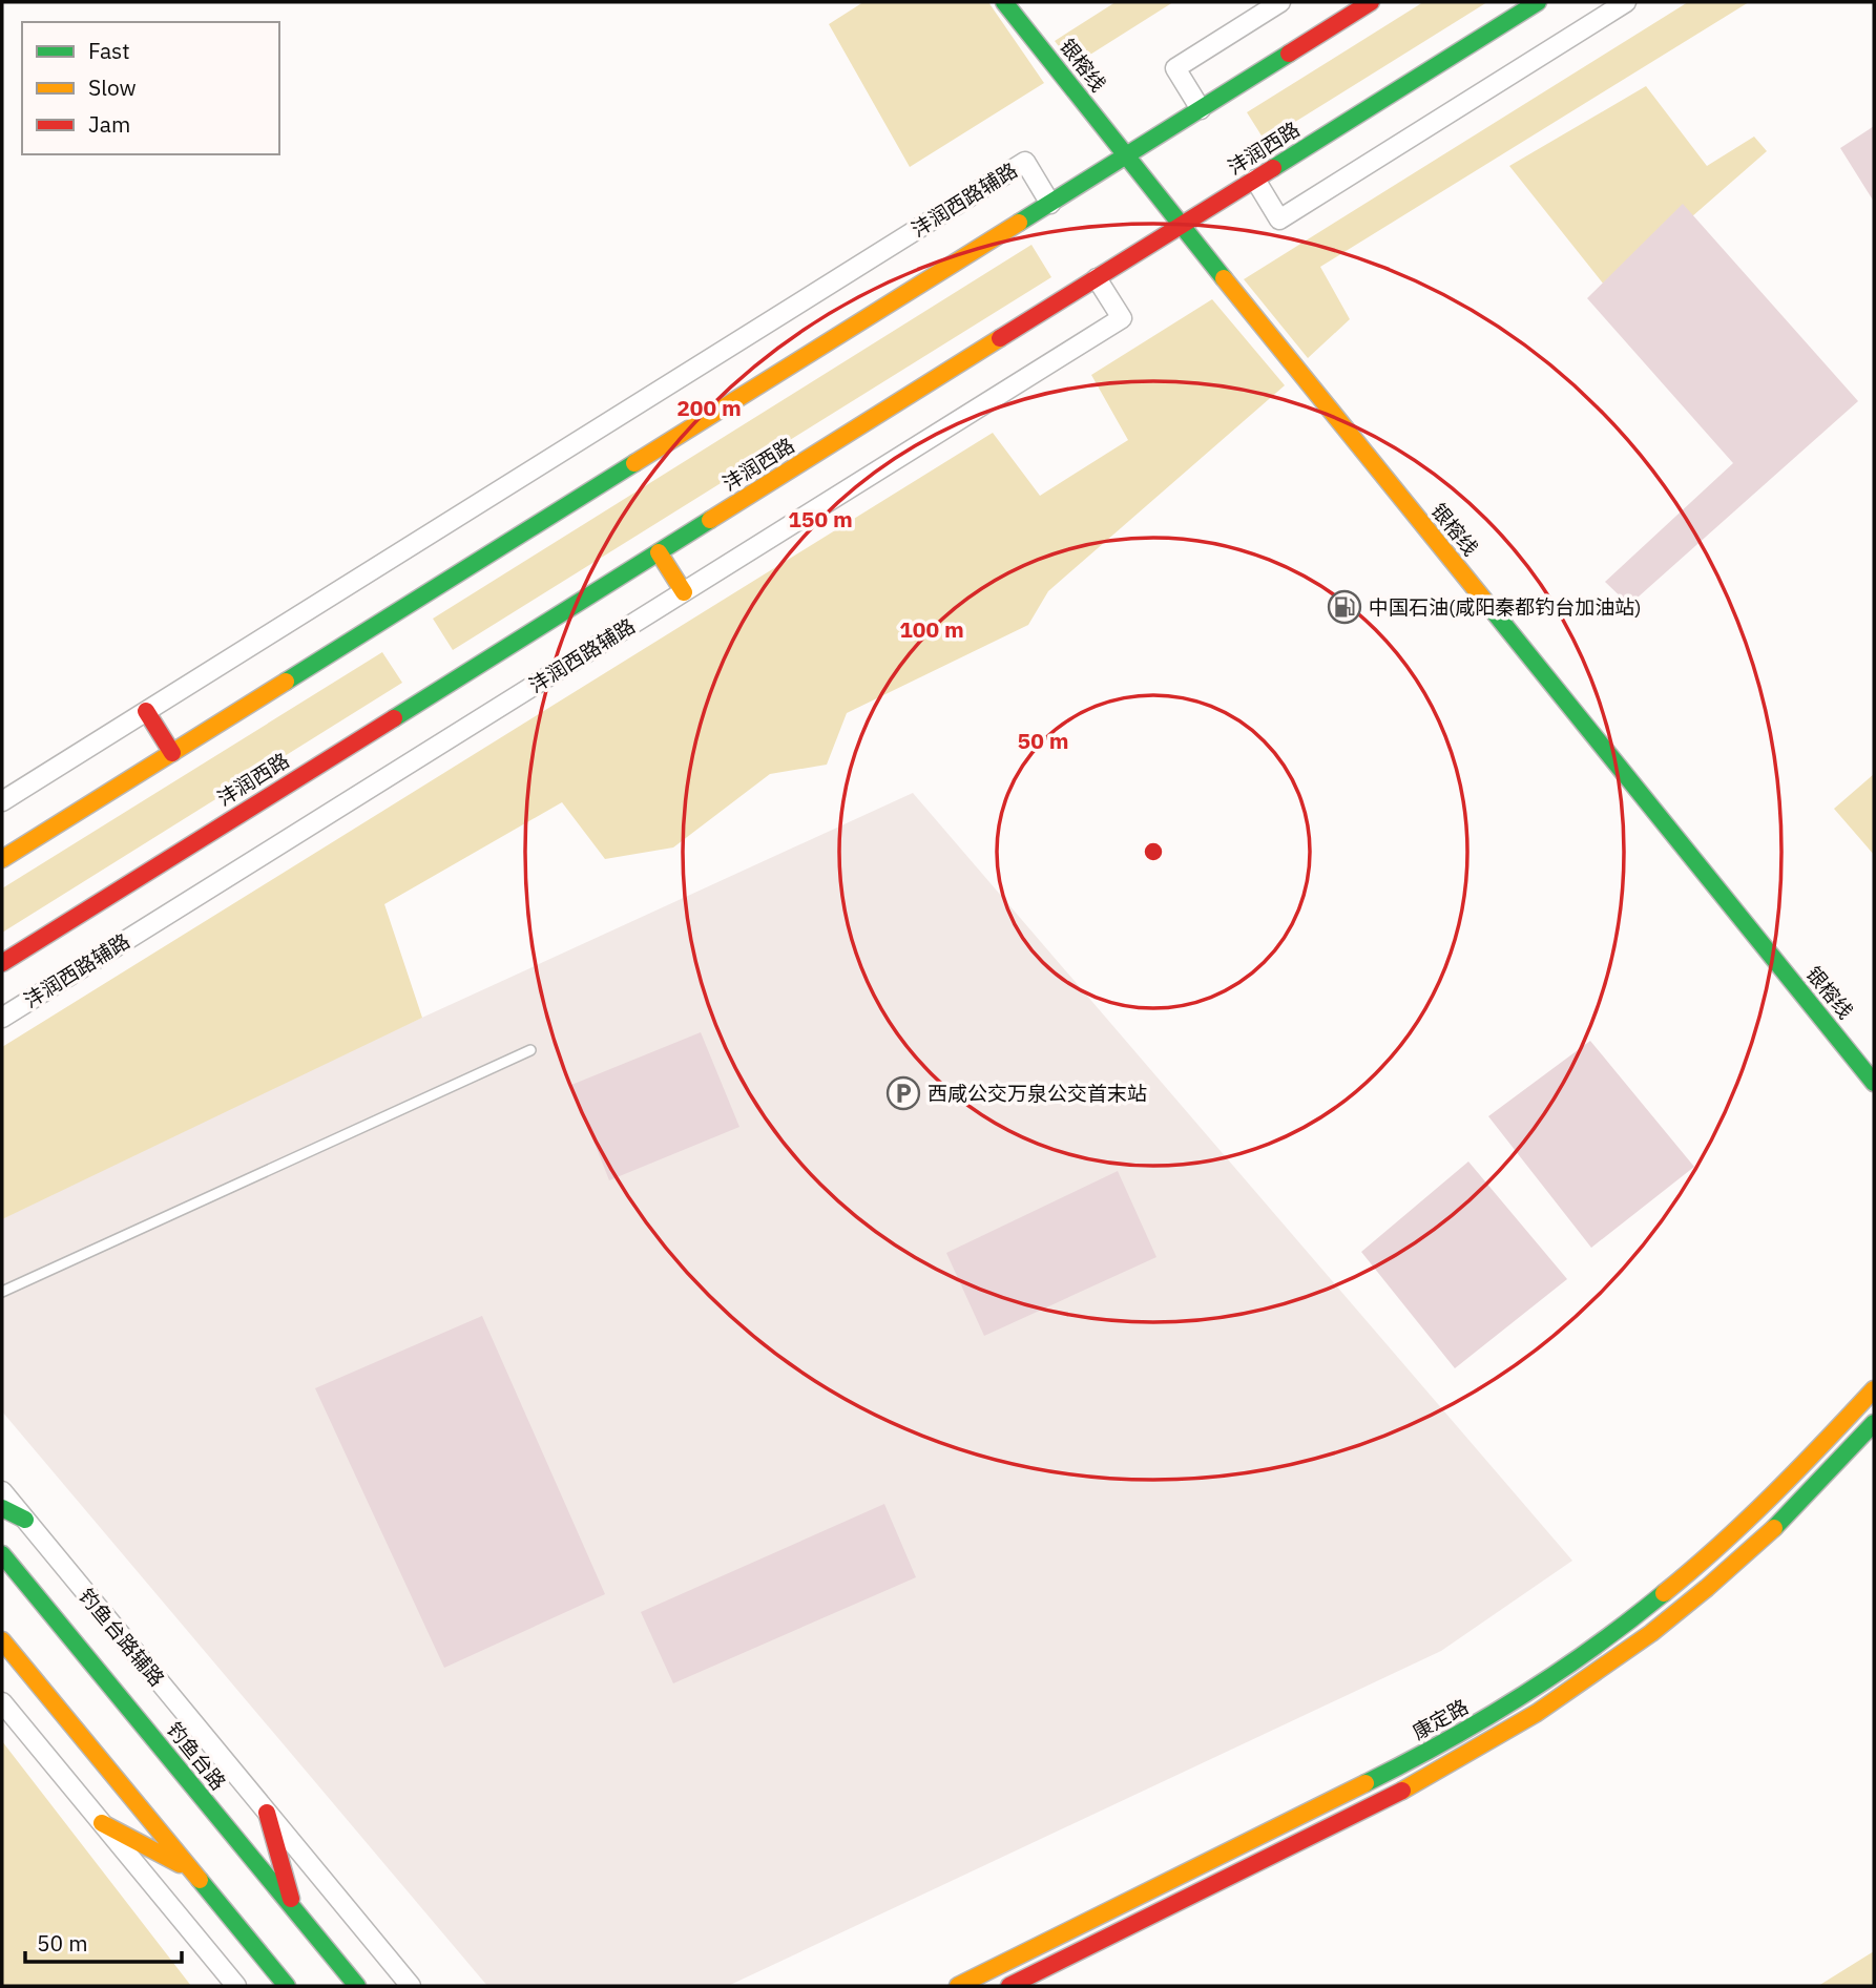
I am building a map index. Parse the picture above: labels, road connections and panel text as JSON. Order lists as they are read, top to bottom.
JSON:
{
  "streets": {
    "main road": [
      "银榕线",
      "沣润西路",
      "康定路",
      "钓鱼台路"
    ],
    "street": ["沣润西路辅路", "钓鱼台路辅路"]
  },
  "crossings": [
    ["银榕线", "沣润西路"],
    ["沣润西路", "沣润西路辅路"]
  ],
  "places": {
    "fuel station": ["中国石油(咸阳秦都钓台加油站)"],
    "parking": ["西咸公交万泉公交首末站"]
  },
  "legend": ["Fast", "Slow", "Jam"],
  "scale_bar": "50 m",
  "rings": [
    "200 m",
    "150 m",
    "100 m",
    "50 m"
  ]
}
